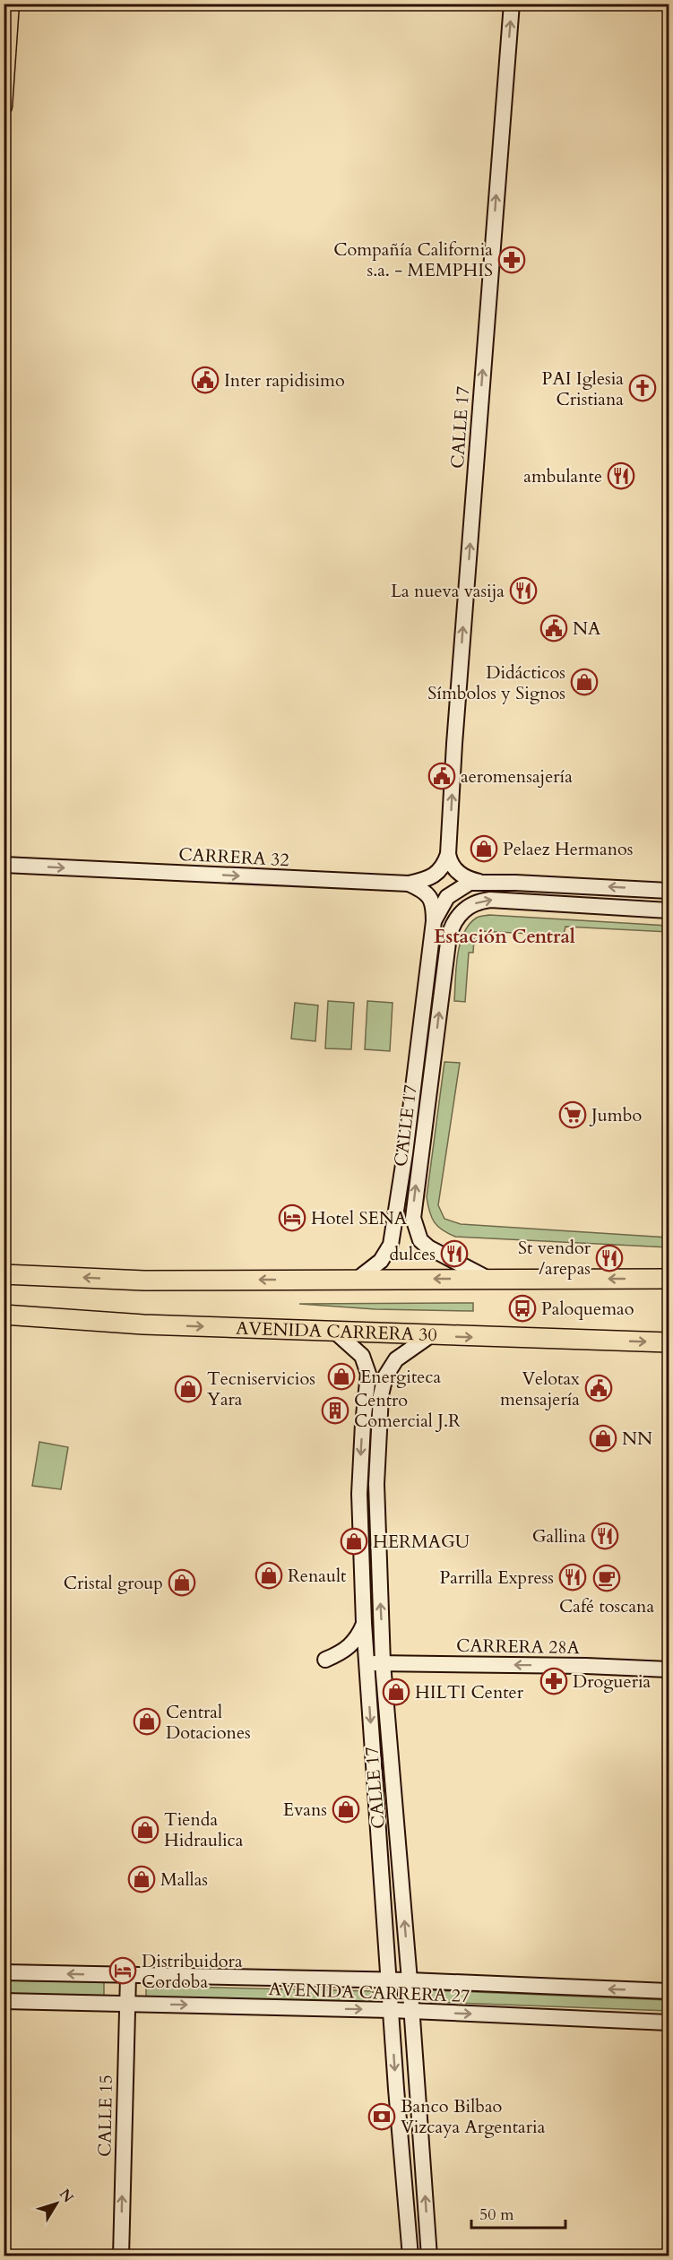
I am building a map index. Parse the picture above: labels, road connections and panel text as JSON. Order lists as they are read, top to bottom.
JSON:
{
  "streets": {
    "highway": ["AVENIDA CARRERA 30"],
    "street": [
      "CALLE 17",
      "CARRERA 32",
      "CARRERA 28A",
      "AVENIDA CARRERA 27",
      "CALLE 15"
    ]
  },
  "crossings": [
    ["CALLE 17", "CARRERA 32"],
    ["CALLE 17", "AVENIDA CARRERA 30"],
    ["CALLE 17", "CARRERA 28A"],
    ["CALLE 17", "AVENIDA CARRERA 27"],
    ["AVENIDA CARRERA 27", "CALLE 15"]
  ],
  "one_way": ["CARRERA 32", "CARRERA 28A", "CALLE 15"],
  "districts": ["Estación Central"],
  "places": {
    "pharmacy": ["Compañía California s.a. - MEMPHIS", "Drogueria"],
    "public building": [
      "Inter rapidisimo",
      "NA",
      "aeromensajería",
      "Velotax mensajería"
    ],
    "church": ["PAI Iglesia Cristiana"],
    "restaurant": [
      "ambulante",
      "La nueva vasija",
      "dulces",
      "St vendor /arepas",
      "Gallina",
      "Parrilla Express"
    ],
    "shop": [
      "Didácticos Símbolos y Signos",
      "Pelaez Hermanos",
      "Energiteca",
      "Tecniservicios Yara",
      "NN",
      "HERMAGU",
      "Renault",
      "Cristal group",
      "HILTI Center",
      "Central Dotaciones",
      "Evans",
      "Tienda Hidraulica",
      "Mallas"
    ],
    "supermarket": ["Jumbo"],
    "hotel": ["Hotel SENA", "Distribuidora Cordoba"],
    "bus stop": ["Paloquemao"],
    "building": ["Centro Comercial J.R"],
    "cafe": ["Café toscana"],
    "bank": ["Banco Bilbao Vizcaya Argentaria"]
  },
  "scale_bar": "50 m",
  "north": "top right"
}
